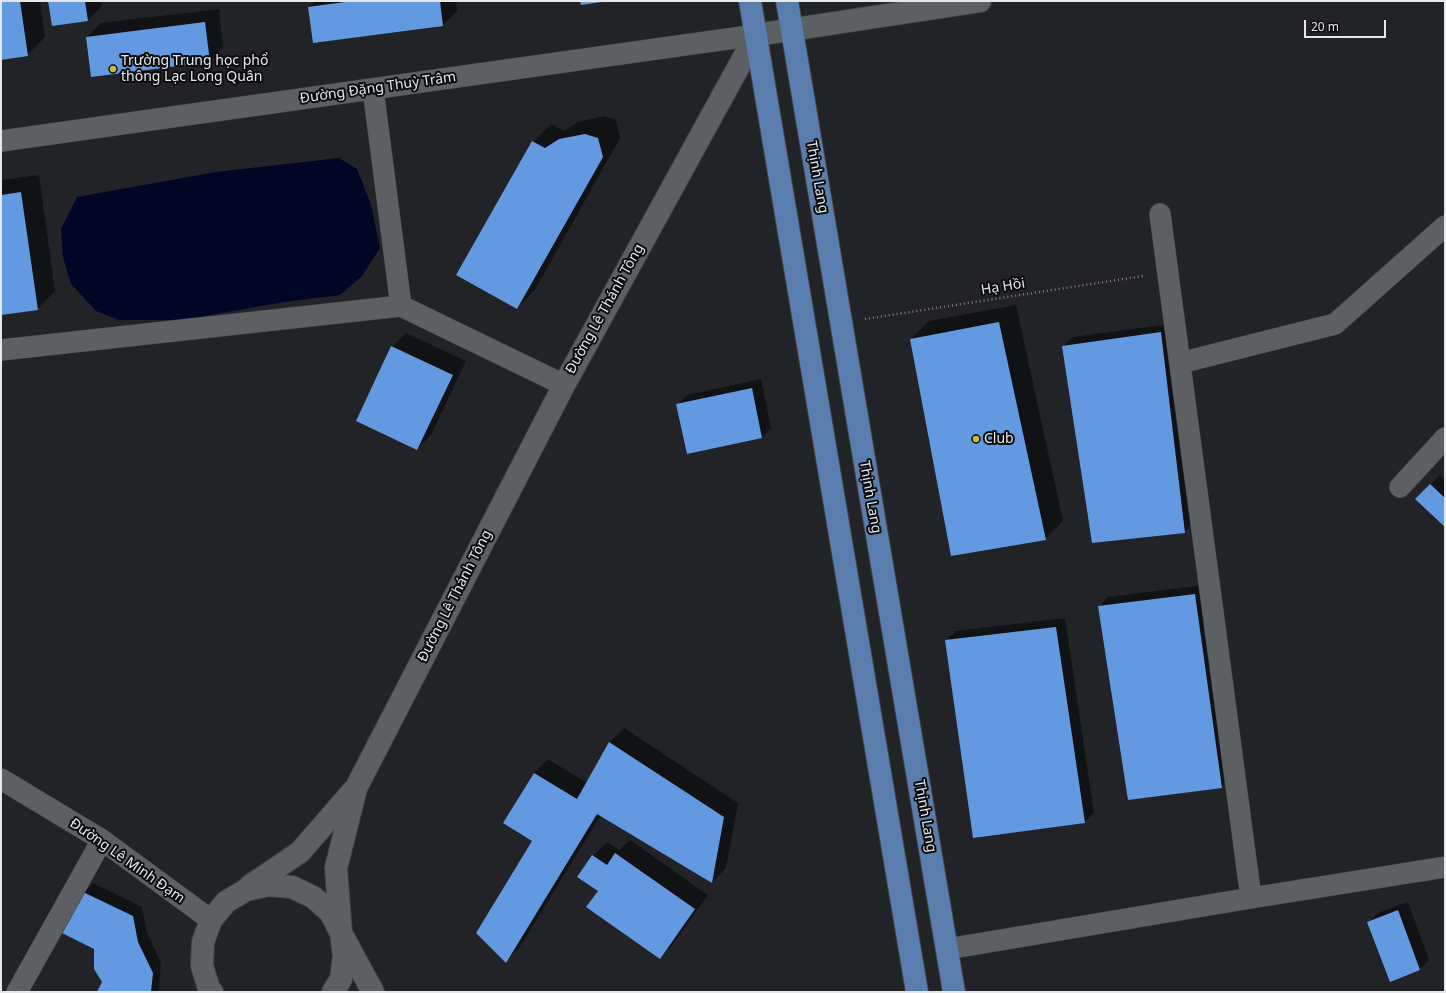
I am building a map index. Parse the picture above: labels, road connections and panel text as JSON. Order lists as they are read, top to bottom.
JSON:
{
  "streets": {
    "main road": ["Thịnh Lang", "Đường Lê Thánh Tông"],
    "street": ["Đường Đặng Thuỳ Trâm", "Đường Lê Minh Đạm"],
    "path": ["Hạ Hồi"]
  },
  "crossings": [
    ["Đường Đặng Thuỳ Trâm", "Đường Lê Thánh Tông"],
    ["Thịnh Lang", "Hạ Hồi"]
  ],
  "places": ["Trường Trung học phổ thông Lạc Long Quân", "Club"],
  "scale_bar": "20 m"
}
